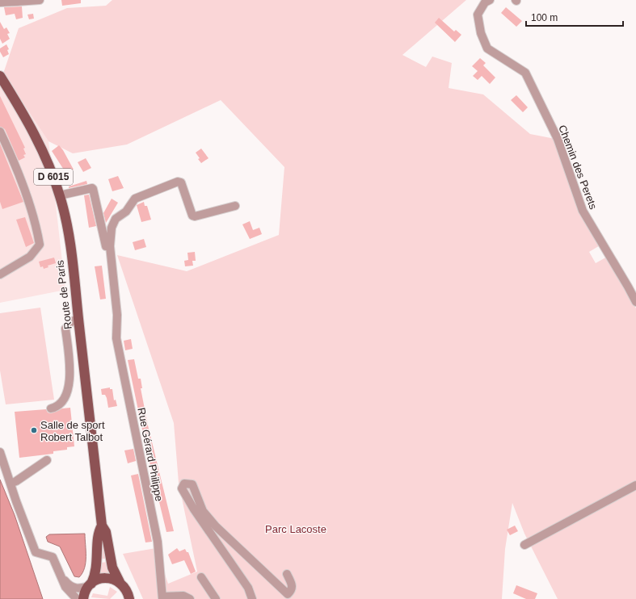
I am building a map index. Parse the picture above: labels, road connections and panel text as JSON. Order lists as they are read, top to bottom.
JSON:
{
  "streets": {
    "main road": ["D 6015", "Route de Paris"],
    "street": ["Chemin des Perets", "Rue Gérard Philippe"]
  },
  "parks": ["Parc Lacoste"],
  "places": ["Salle de sport Robert Talbot"],
  "scale_bar": "100 m"
}
